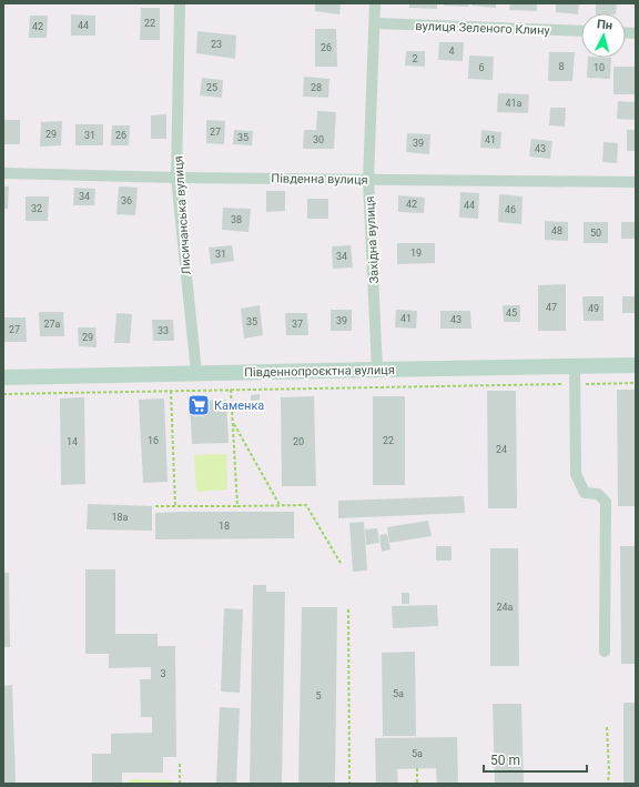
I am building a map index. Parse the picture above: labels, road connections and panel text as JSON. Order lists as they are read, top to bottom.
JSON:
{
  "streets": {
    "main road": ["Південнопроєктна вулиця"],
    "street": [
      "вулиця Зеленого Клину",
      "Південна вулиця",
      "Лисичанська вулиця",
      "Західна вулиця"
    ]
  },
  "crossings": [
    ["вулиця Зеленого Клину", "Західна вулиця"],
    ["Південна вулиця", "Лисичанська вулиця"],
    ["Південна вулиця", "Західна вулиця"],
    ["Лисичанська вулиця", "Південнопроєктна вулиця"],
    ["Західна вулиця", "Південнопроєктна вулиця"]
  ],
  "places": {
    "supermarket": ["Каменка"]
  },
  "house_numbers": [
    "22",
    "44",
    "42",
    "23",
    "26",
    "4",
    "2",
    "8",
    "6",
    "10",
    "25",
    "28",
    "41а",
    "27",
    "29",
    "31",
    "26",
    "35",
    "30",
    "41",
    "39",
    "43",
    "34",
    "36",
    "42",
    "44",
    "32",
    "46",
    "38",
    "48",
    "50",
    "19",
    "31",
    "34",
    "47",
    "49",
    "45",
    "41",
    "43",
    "39",
    "35",
    "27а",
    "37",
    "27",
    "33",
    "29",
    "16",
    "22",
    "14",
    "20",
    "24",
    "18а",
    "18",
    "24а",
    "3",
    "5а",
    "5",
    "5а"
  ],
  "scale_bar": "50 m",
  "north": "top"
}
